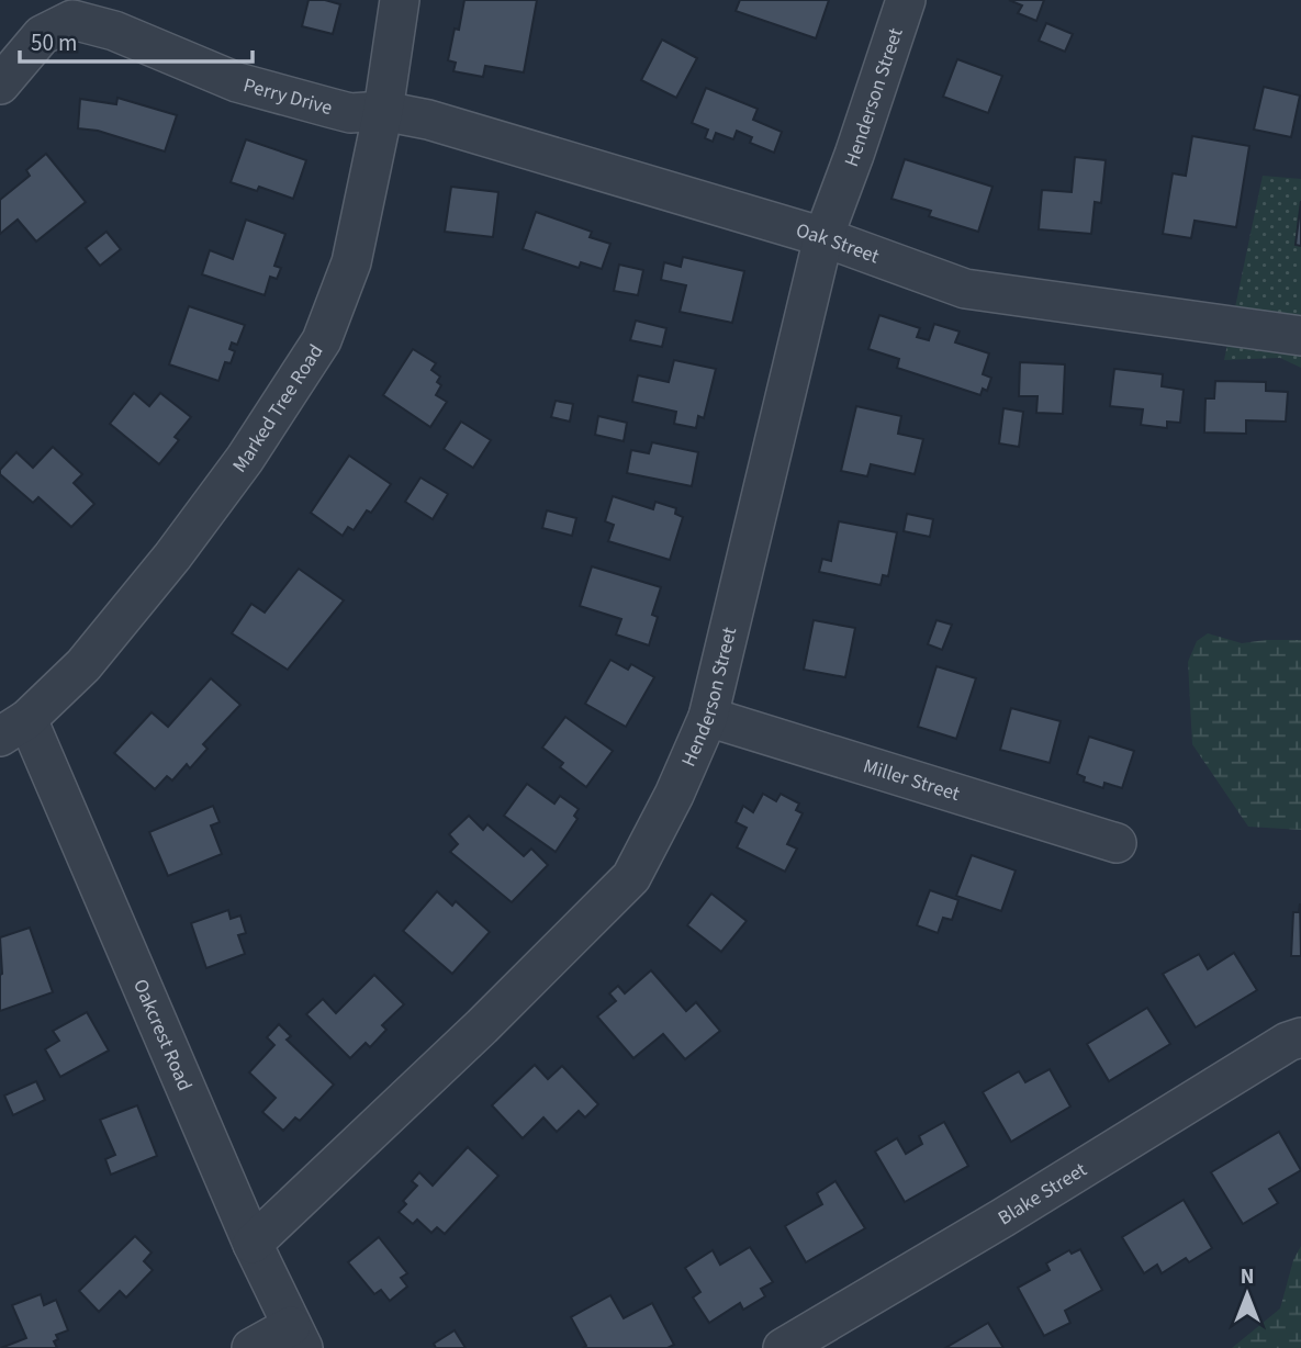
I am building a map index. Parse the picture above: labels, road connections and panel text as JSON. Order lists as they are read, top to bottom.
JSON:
{
  "streets": {
    "street": [
      "Perry Drive",
      "Henderson Street",
      "Oak Street",
      "Marked Tree Road",
      "Miller Street",
      "Oakcrest Road",
      "Blake Street"
    ]
  },
  "crossings": [
    ["Perry Drive", "Oak Street"],
    ["Perry Drive", "Marked Tree Road"],
    ["Henderson Street", "Oak Street"],
    ["Henderson Street", "Miller Street"],
    ["Henderson Street", "Oakcrest Road"],
    ["Oak Street", "Marked Tree Road"],
    ["Marked Tree Road", "Oakcrest Road"]
  ],
  "scale_bar": "50 m",
  "north": "top"
}
